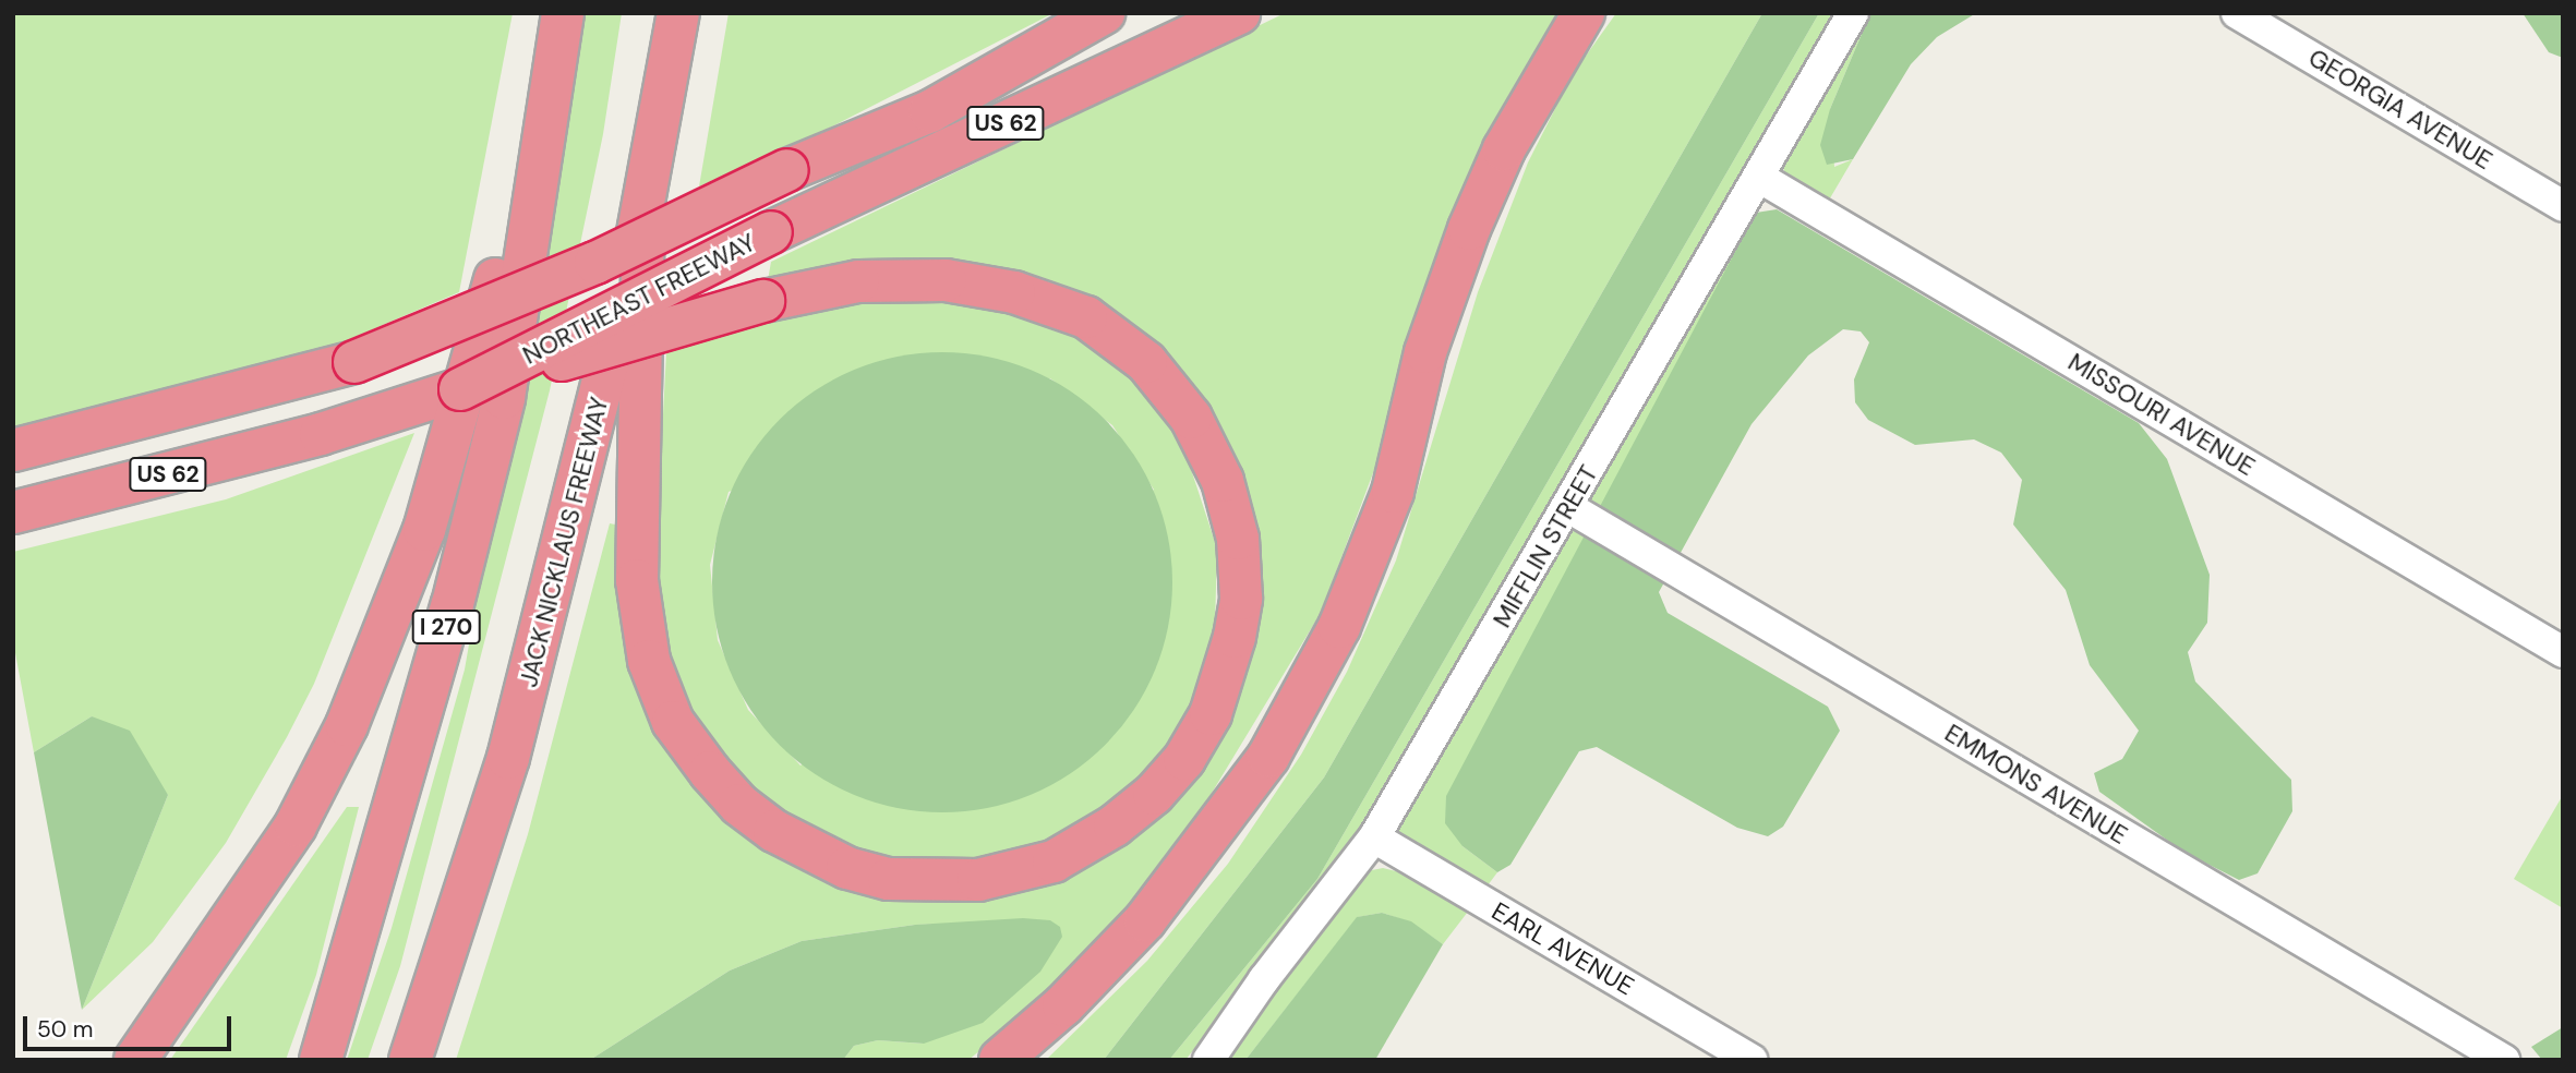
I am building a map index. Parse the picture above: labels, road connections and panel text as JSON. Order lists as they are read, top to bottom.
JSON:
{
  "streets": {
    "highway": [
      "US 62",
      "NORTHEAST FREEWAY",
      "JACK NICKLAUS FREEWAY",
      "I 270"
    ],
    "street": [
      "GEORGIA AVENUE",
      "MISSOURI AVENUE",
      "MIFFLIN STREET",
      "EMMONS AVENUE",
      "EARL AVENUE"
    ]
  },
  "crossings": [
    ["MISSOURI AVENUE", "MIFFLIN STREET"],
    ["MIFFLIN STREET", "EMMONS AVENUE"],
    ["MIFFLIN STREET", "EARL AVENUE"]
  ],
  "scale_bar": "50 m"
}
